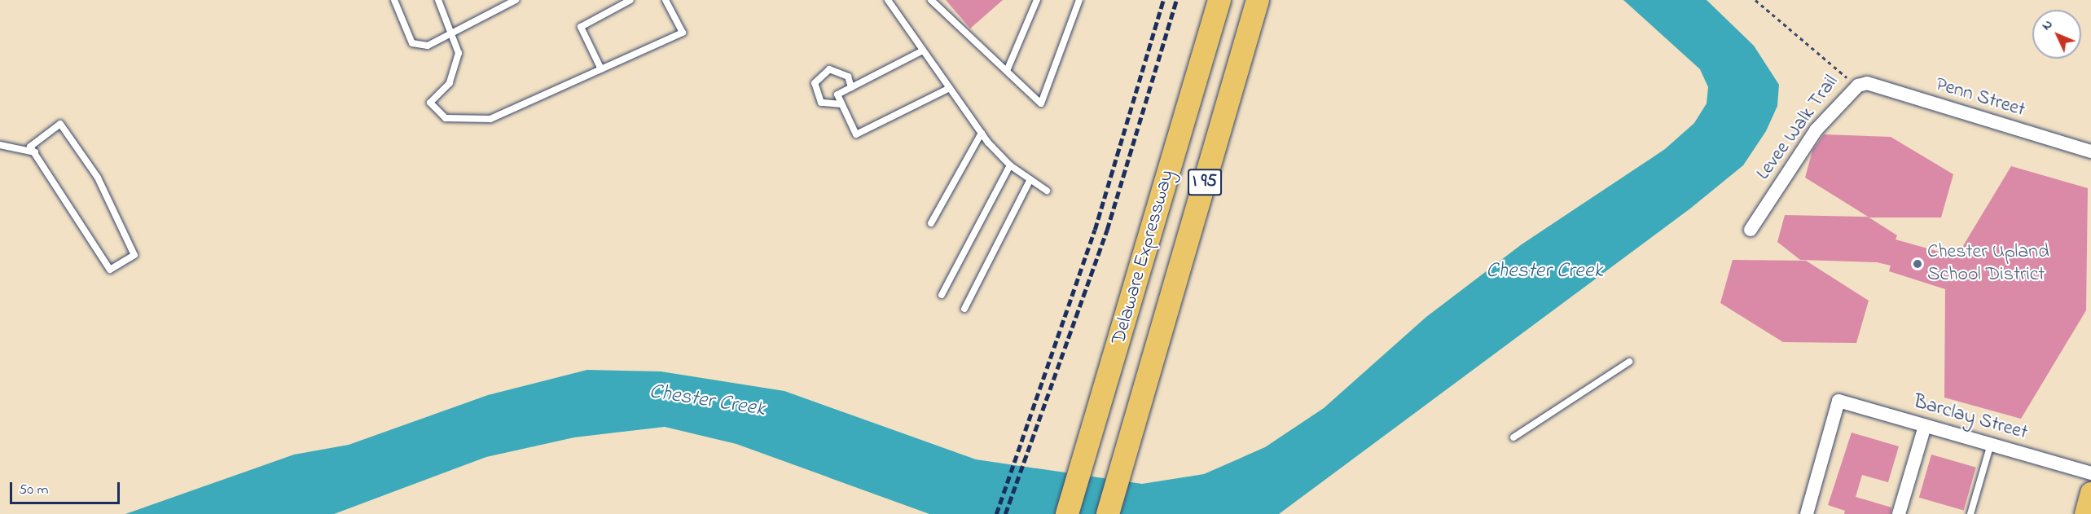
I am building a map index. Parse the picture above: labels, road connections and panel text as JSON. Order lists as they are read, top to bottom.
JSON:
{
  "streets": {
    "highway": ["I 95", "Delaware Expressway"],
    "street": ["Penn Street", "Levee Walk Trail", "Barclay Street"]
  },
  "crossings": [
    ["Penn Street", "Levee Walk Trail"]
  ],
  "water": ["Chester Creek"],
  "places": ["Chester Upland School District"],
  "scale_bar": "50 m",
  "north": "top left"
}
